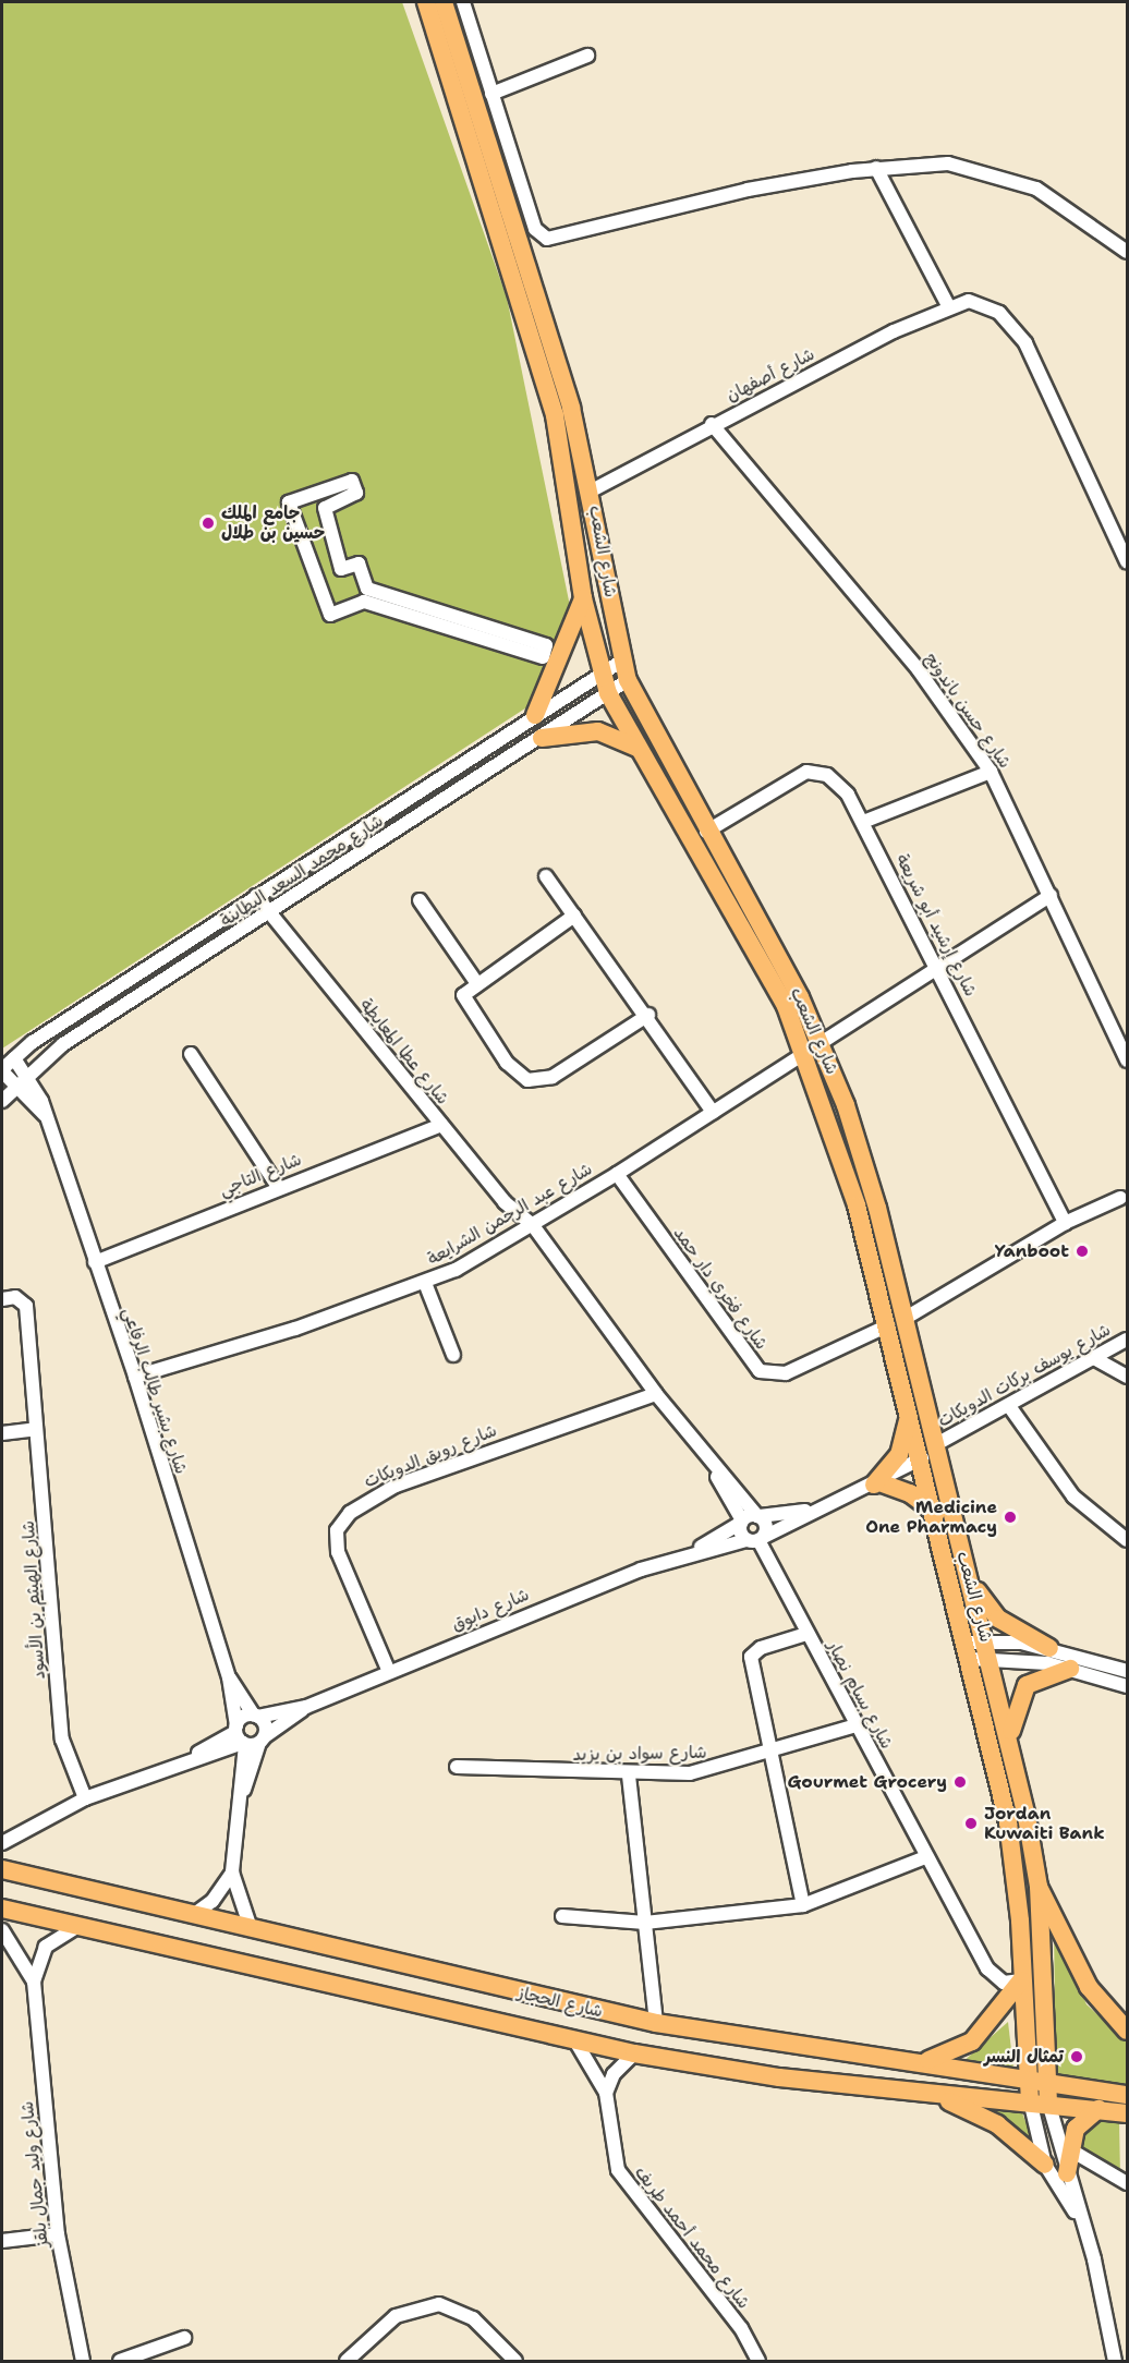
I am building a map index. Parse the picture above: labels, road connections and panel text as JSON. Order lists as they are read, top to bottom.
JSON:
{
  "streets": {
    "main road": ["شارع الشعب", "شارع الحجاز"],
    "street": [
      "شارع أصفهان",
      "شارع حسن باندونج",
      "شارع محمد السعد البطاينة",
      "شارع إرشيد أبو شريعة",
      "شارع عطا المعايطة",
      "شارع التاجي",
      "شارع عبد الرحمن الشرايعة",
      "شارع فخري دار حمد",
      "شارع يوسف بركات الدويكات",
      "شارع بشير طالب الرفاعي",
      "شارع رويق الدويكات",
      "شارع الهيثم بن الأسود",
      "شارع دابوق",
      "شارع بسام نصار",
      "شارع سواد بن يزيد",
      "شارع وليد جمال بلقز",
      "شارع محمد أحمد طريف"
    ]
  },
  "crossings": [
    ["شارع أصفهان", "شارع الشعب"],
    ["شارع أصفهان", "شارع حسن باندونج"],
    ["شارع الشعب", "شارع محمد السعد البطاينة"],
    ["شارع الشعب", "شارع إرشيد أبو شريعة"],
    ["شارع الشعب", "شارع عبد الرحمن الشرايعة"],
    ["شارع الشعب", "شارع فخري دار حمد"],
    ["شارع الشعب", "شارع يوسف بركات الدويكات"],
    ["شارع الشعب", "شارع دابوق"],
    ["شارع الشعب", "شارع بسام نصار"],
    ["شارع الشعب", "شارع الحجاز"],
    ["شارع حسن باندونج", "شارع عبد الرحمن الشرايعة"],
    ["شارع محمد السعد البطاينة", "شارع عطا المعايطة"],
    ["شارع محمد السعد البطاينة", "شارع بشير طالب الرفاعي"],
    ["شارع إرشيد أبو شريعة", "شارع عبد الرحمن الشرايعة"],
    ["شارع عطا المعايطة", "شارع التاجي"],
    ["شارع عطا المعايطة", "شارع عبد الرحمن الشرايعة"],
    ["شارع التاجي", "شارع بشير طالب الرفاعي"],
    ["شارع عبد الرحمن الشرايعة", "شارع فخري دار حمد"],
    ["شارع عبد الرحمن الشرايعة", "شارع بشير طالب الرفاعي"],
    ["شارع بشير طالب الرفاعي", "شارع دابوق"],
    ["شارع بشير طالب الرفاعي", "شارع الحجاز"],
    ["شارع رويق الدويكات", "شارع دابوق"],
    ["شارع دابوق", "شارع بسام نصار"],
    ["شارع بسام نصار", "شارع سواد بن يزيد"],
    ["شارع الحجاز", "شارع وليد جمال بلقز"],
    ["شارع الحجاز", "شارع محمد أحمد طريف"]
  ],
  "places": [
    "جامع الملك حسين بن طلال",
    "Yanboot",
    "Medicine One Pharmacy",
    "Gourmet Grocery",
    "Jordan Kuwaiti Bank",
    "تمثال النسر"
  ]
}
